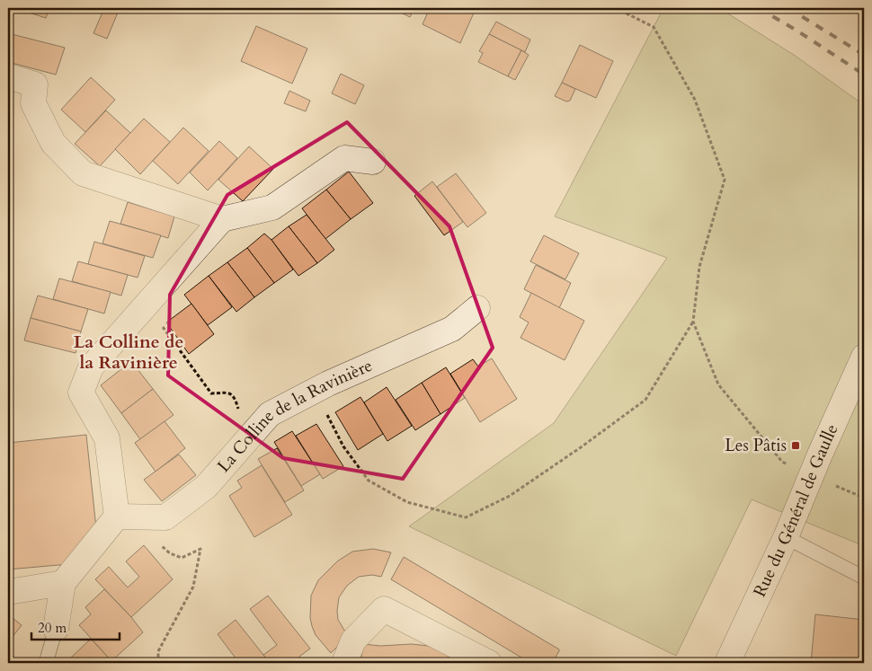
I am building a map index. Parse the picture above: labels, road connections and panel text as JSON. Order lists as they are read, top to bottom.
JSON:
{
  "streets": {
    "street": ["La Colline de la Ravinière", "Rue du Général de Gaulle"]
  },
  "districts": ["La Colline de la Ravinière"],
  "places": {
    "transit": ["Les Pâtis"]
  },
  "scale_bar": "20 m"
}
